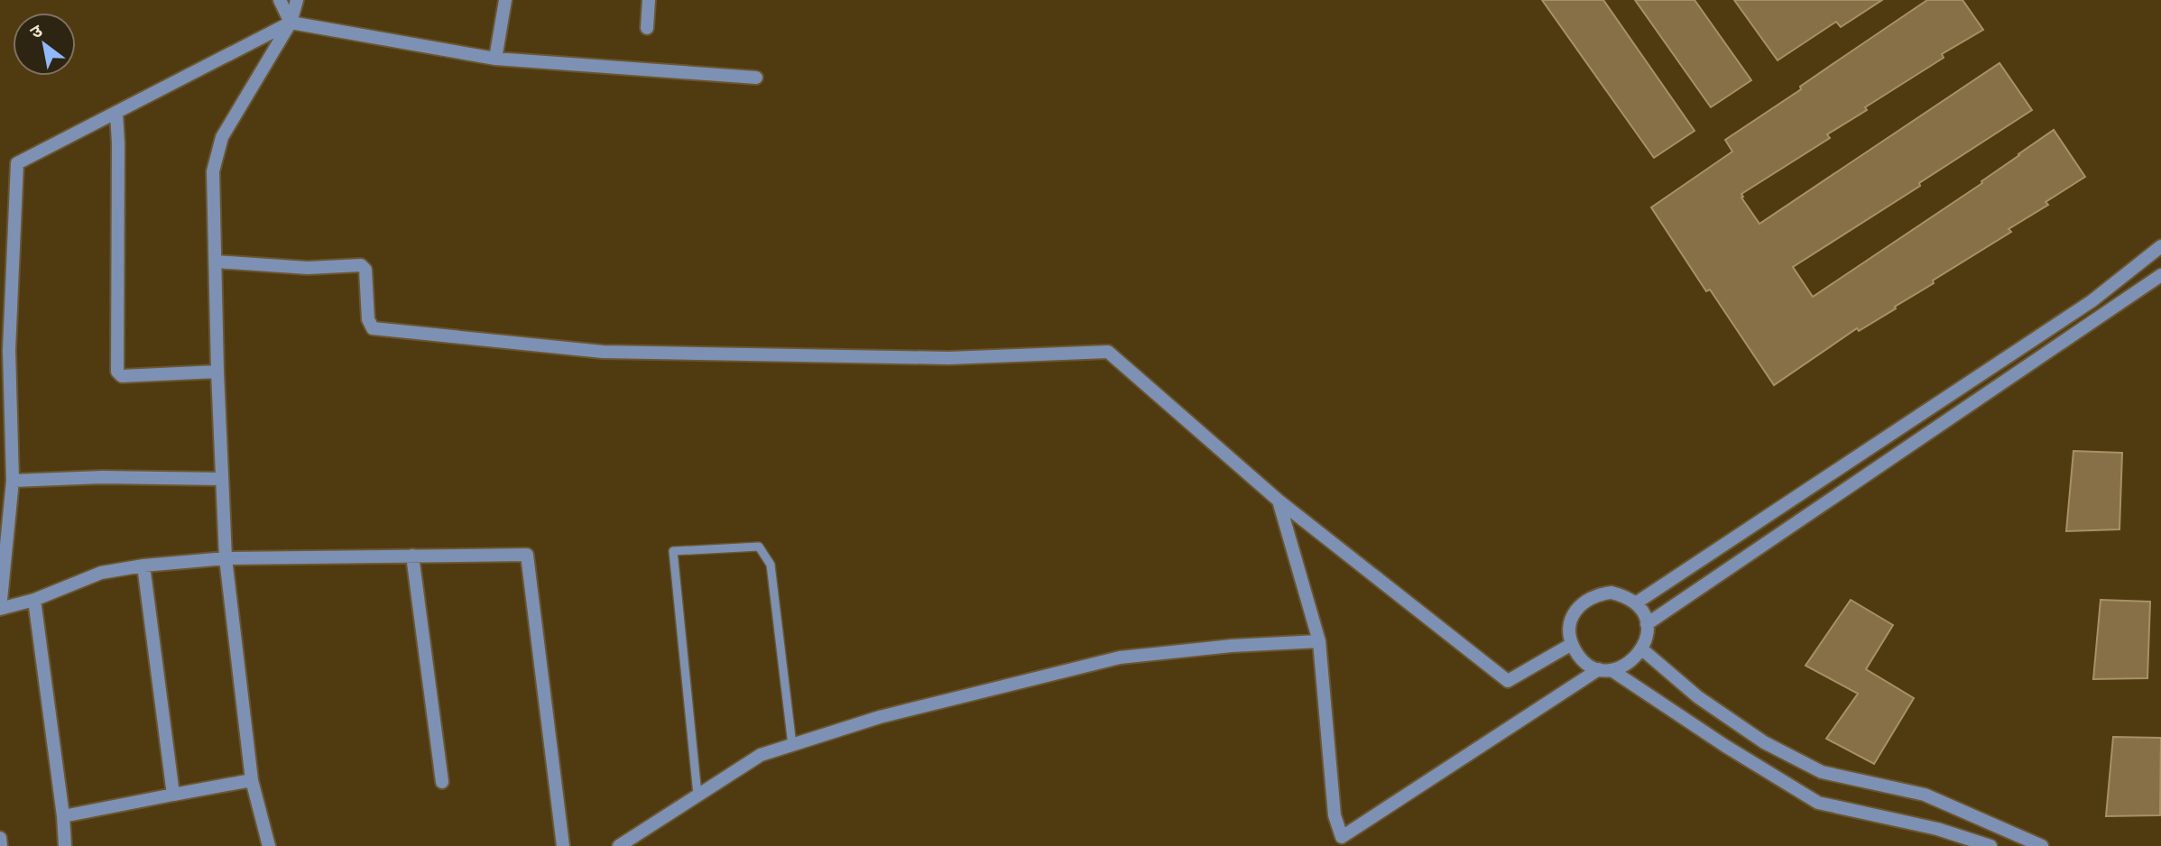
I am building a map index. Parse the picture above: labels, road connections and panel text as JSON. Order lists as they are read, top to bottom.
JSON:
{
  "north": "top left"
}
